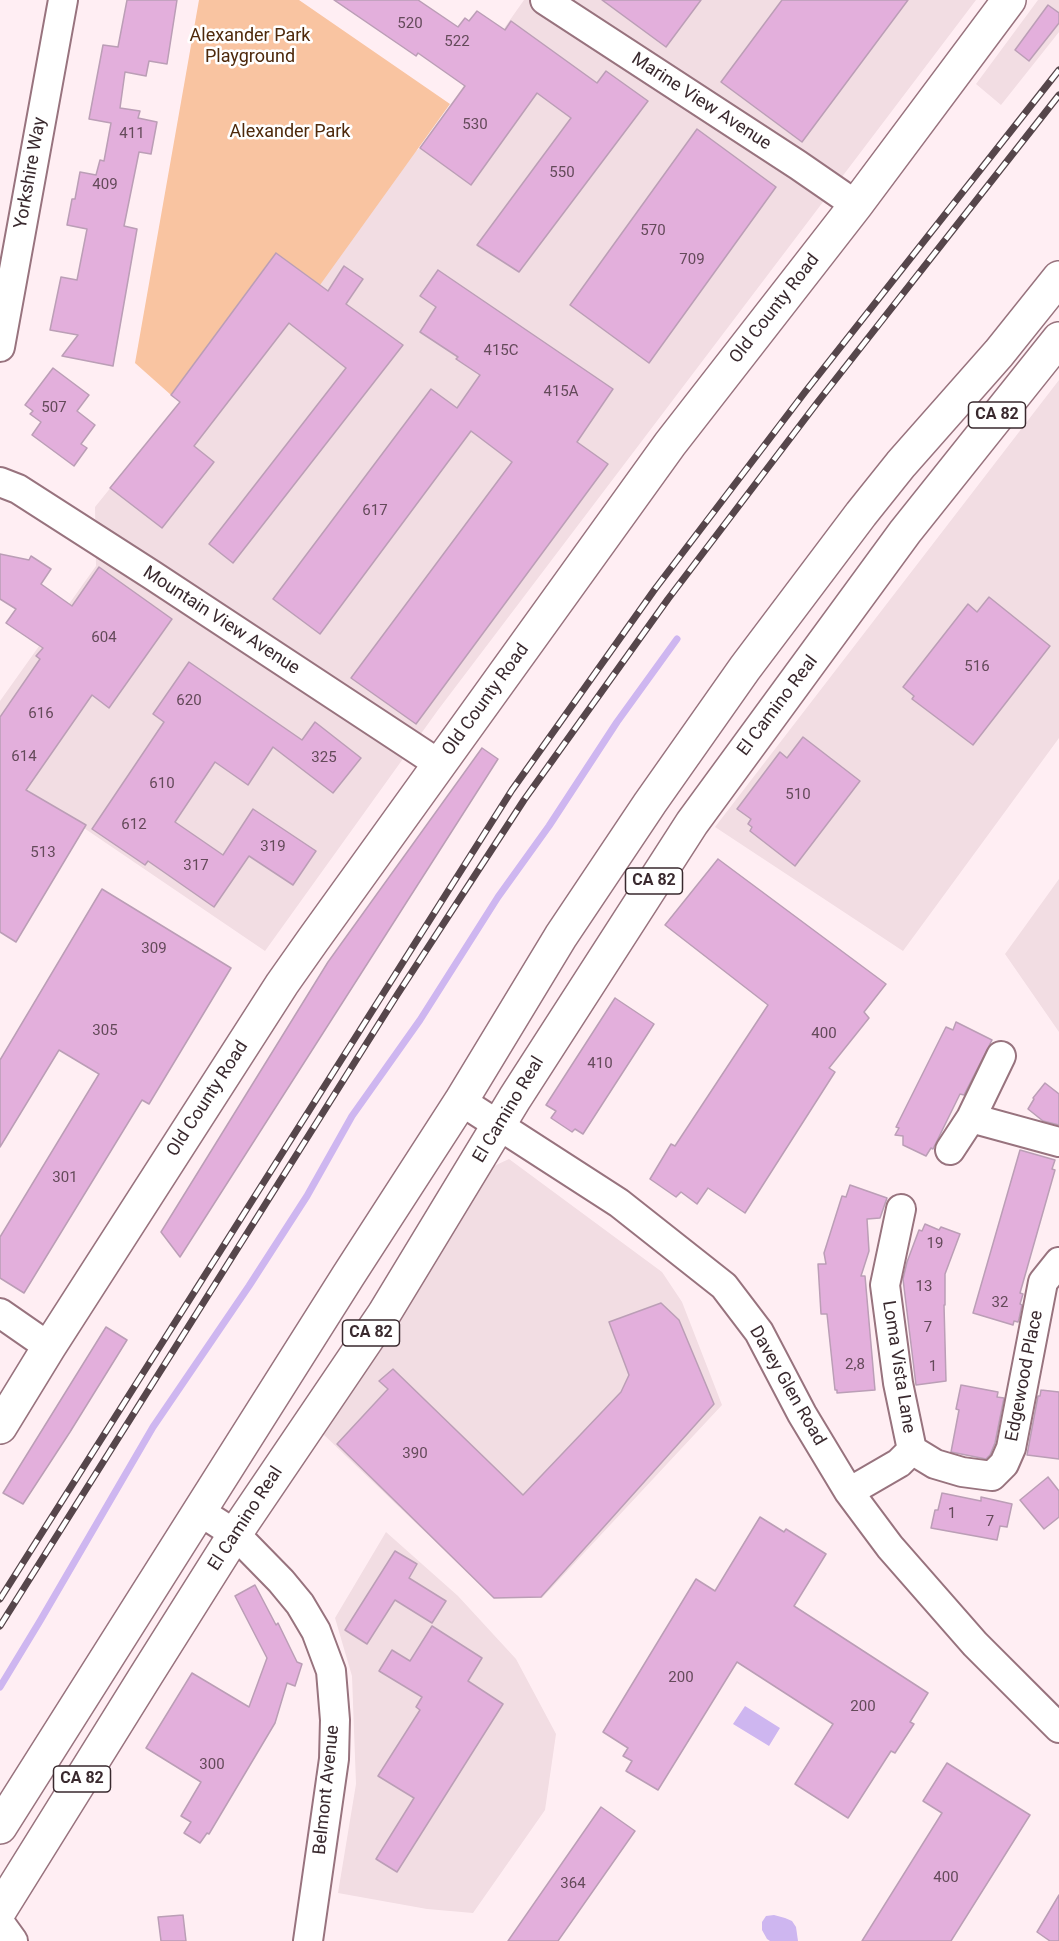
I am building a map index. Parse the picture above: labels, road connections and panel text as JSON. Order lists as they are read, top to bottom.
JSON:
{
  "streets": {
    "main road": ["Old County Road", "CA 82", "El Camino Real"],
    "street": [
      "Marine View Avenue",
      "Yorkshire Way",
      "Mountain View Avenue",
      "Loma Vista Lane",
      "Edgewood Place",
      "Davey Glen Road",
      "Belmont Avenue"
    ]
  },
  "crossings": [
    ["Marine View Avenue", "Old County Road"],
    ["Old County Road", "Mountain View Avenue"],
    ["CA 82", "Davey Glen Road"],
    ["CA 82", "Belmont Avenue"],
    ["El Camino Real", "Davey Glen Road"],
    ["El Camino Real", "Belmont Avenue"],
    ["Loma Vista Lane", "Edgewood Place"],
    ["Loma Vista Lane", "Davey Glen Road"]
  ],
  "parks": ["Alexander Park Playground", "Alexander Park"],
  "house_numbers": [
    "520",
    "522",
    "530",
    "411",
    "550",
    "409",
    "570",
    "709",
    "415C",
    "415A",
    "507",
    "617",
    "604",
    "516",
    "620",
    "616",
    "614",
    "325",
    "610",
    "510",
    "612",
    "319",
    "513",
    "317",
    "309",
    "305",
    "400",
    "410",
    "301",
    "19",
    "13",
    "32",
    "7",
    "2,8",
    "1",
    "390",
    "1",
    "7",
    "200",
    "200",
    "300",
    "400",
    "364"
  ]
}
